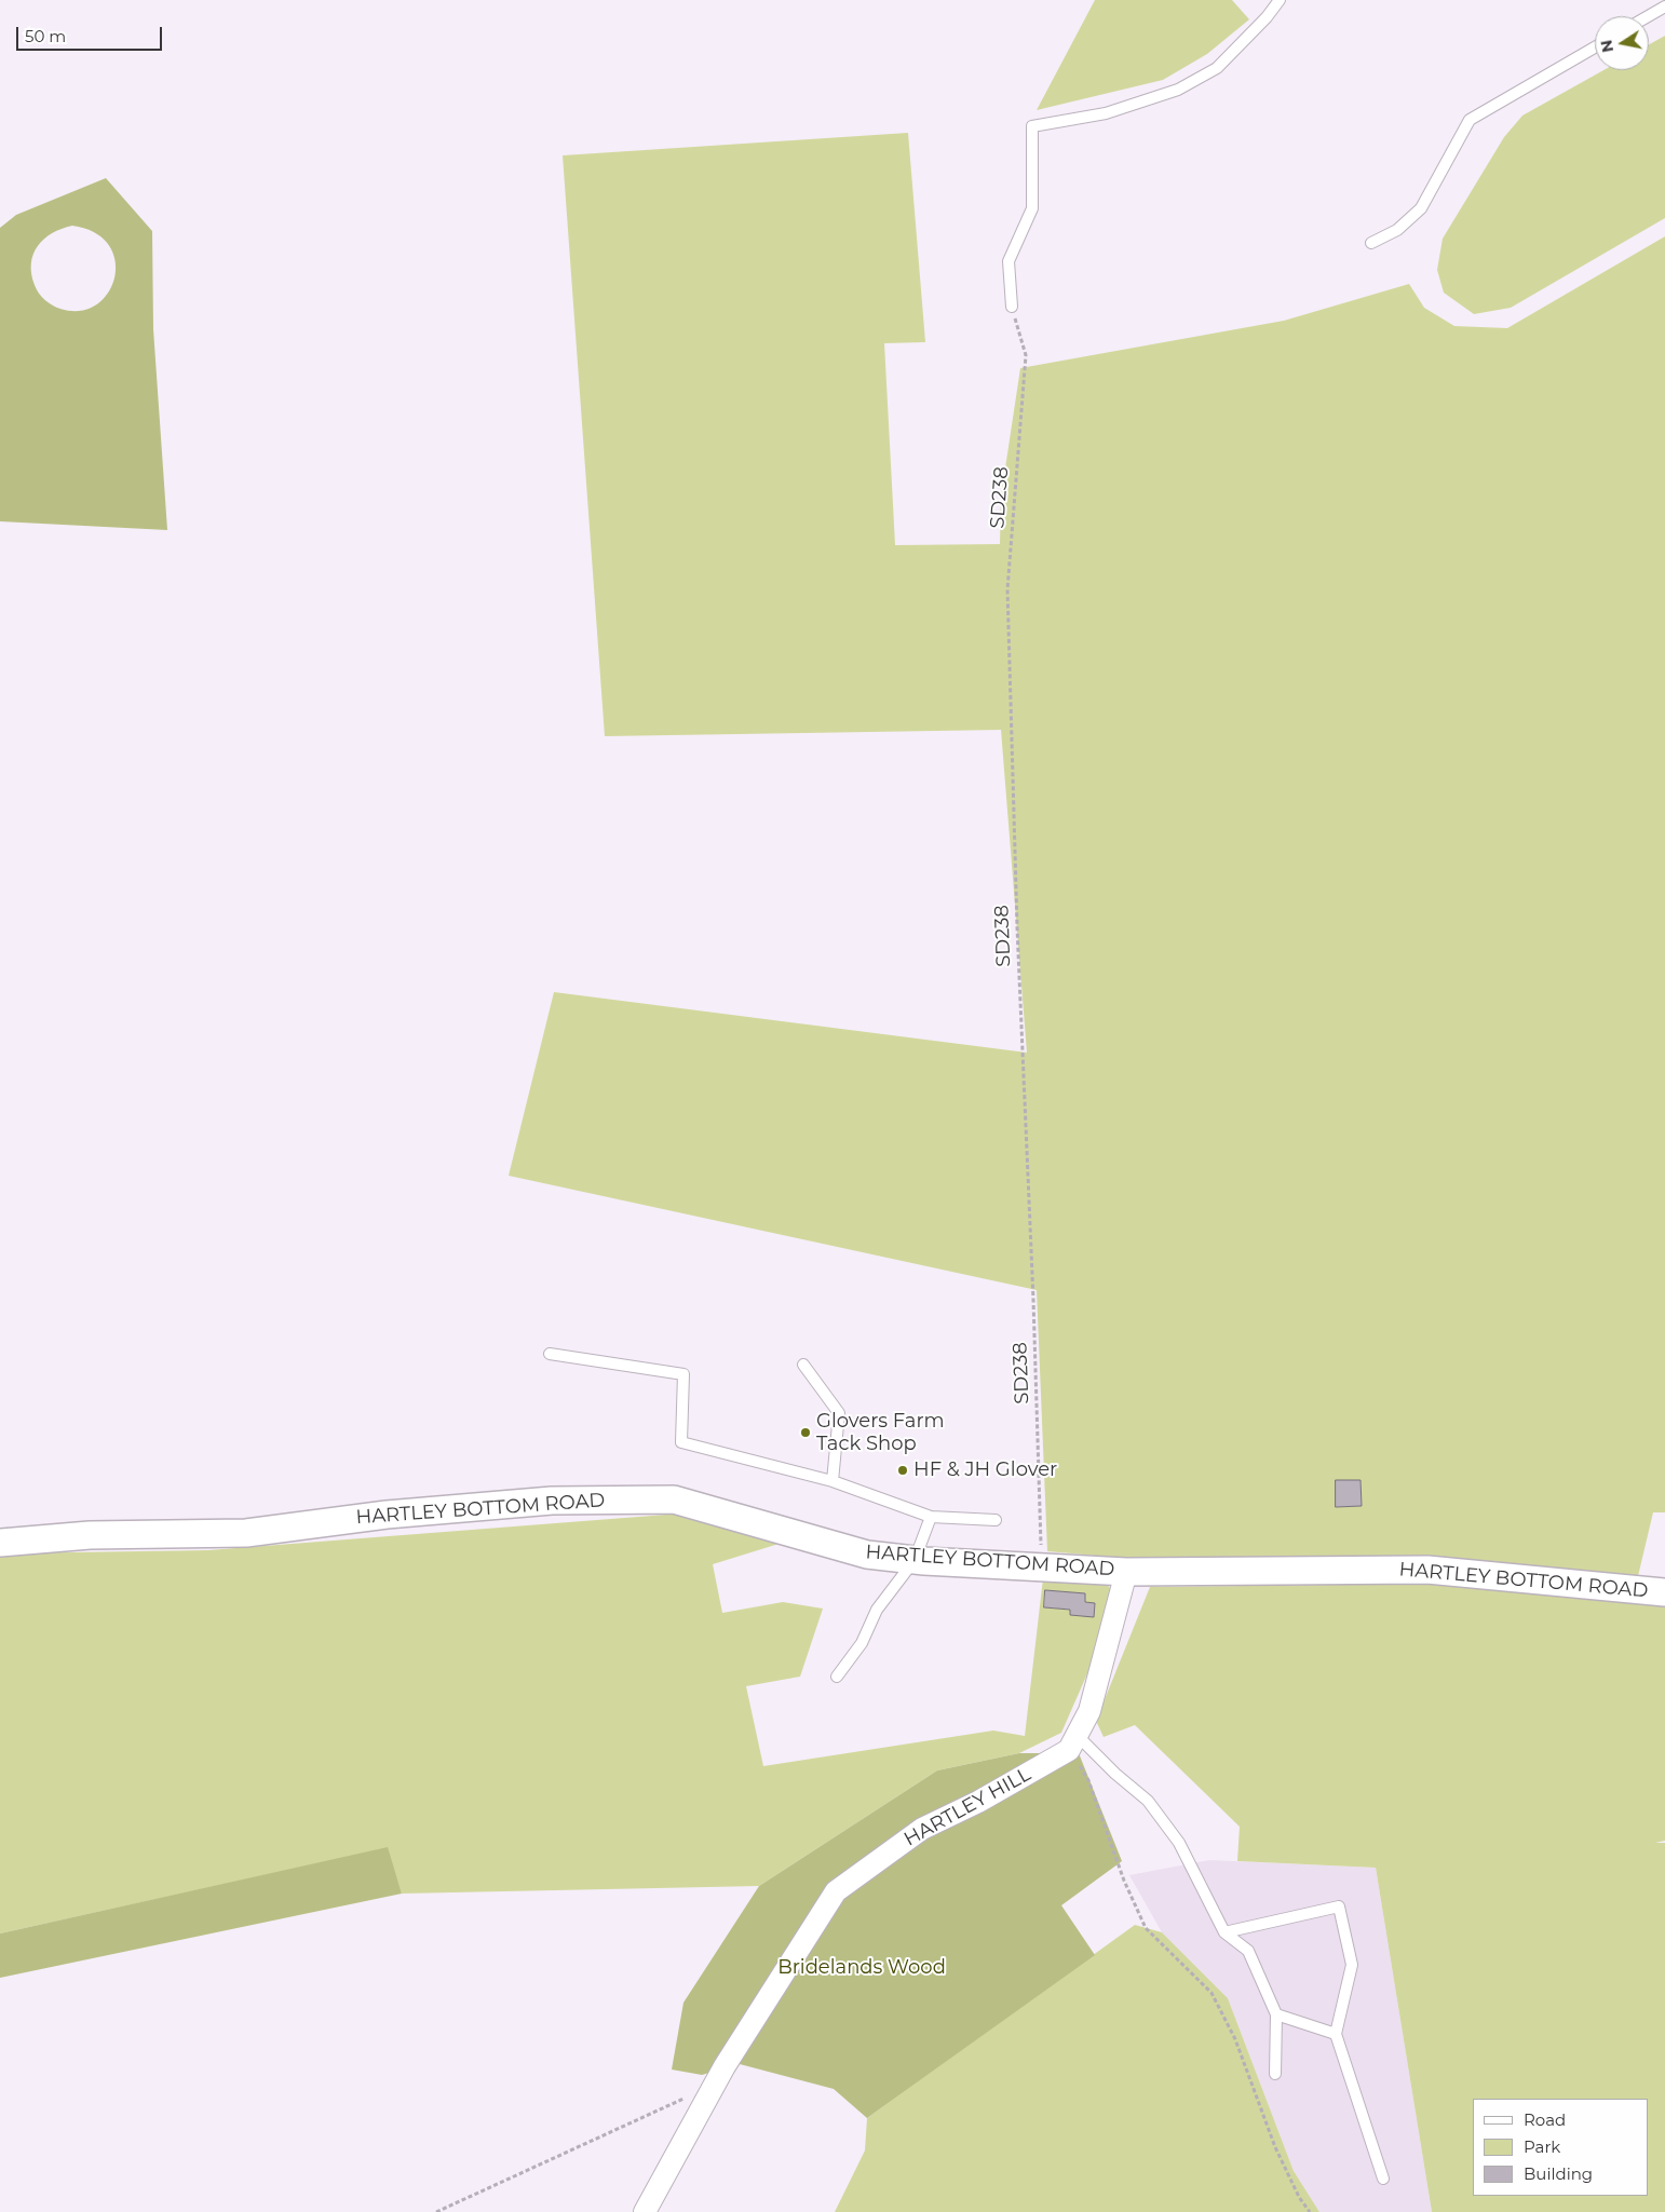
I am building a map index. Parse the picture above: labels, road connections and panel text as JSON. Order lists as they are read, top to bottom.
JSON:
{
  "streets": {
    "street": ["HARTLEY BOTTOM ROAD", "HARTLEY HILL"],
    "path": ["SD238"]
  },
  "crossings": [
    ["SD238", "HARTLEY BOTTOM ROAD"]
  ],
  "parks": ["Bridelands Wood"],
  "places": ["Glovers Farm Tack Shop", "HF & JH Glover"],
  "legend": ["Road", "Park", "Building"],
  "scale_bar": "50 m",
  "north": "left"
}
